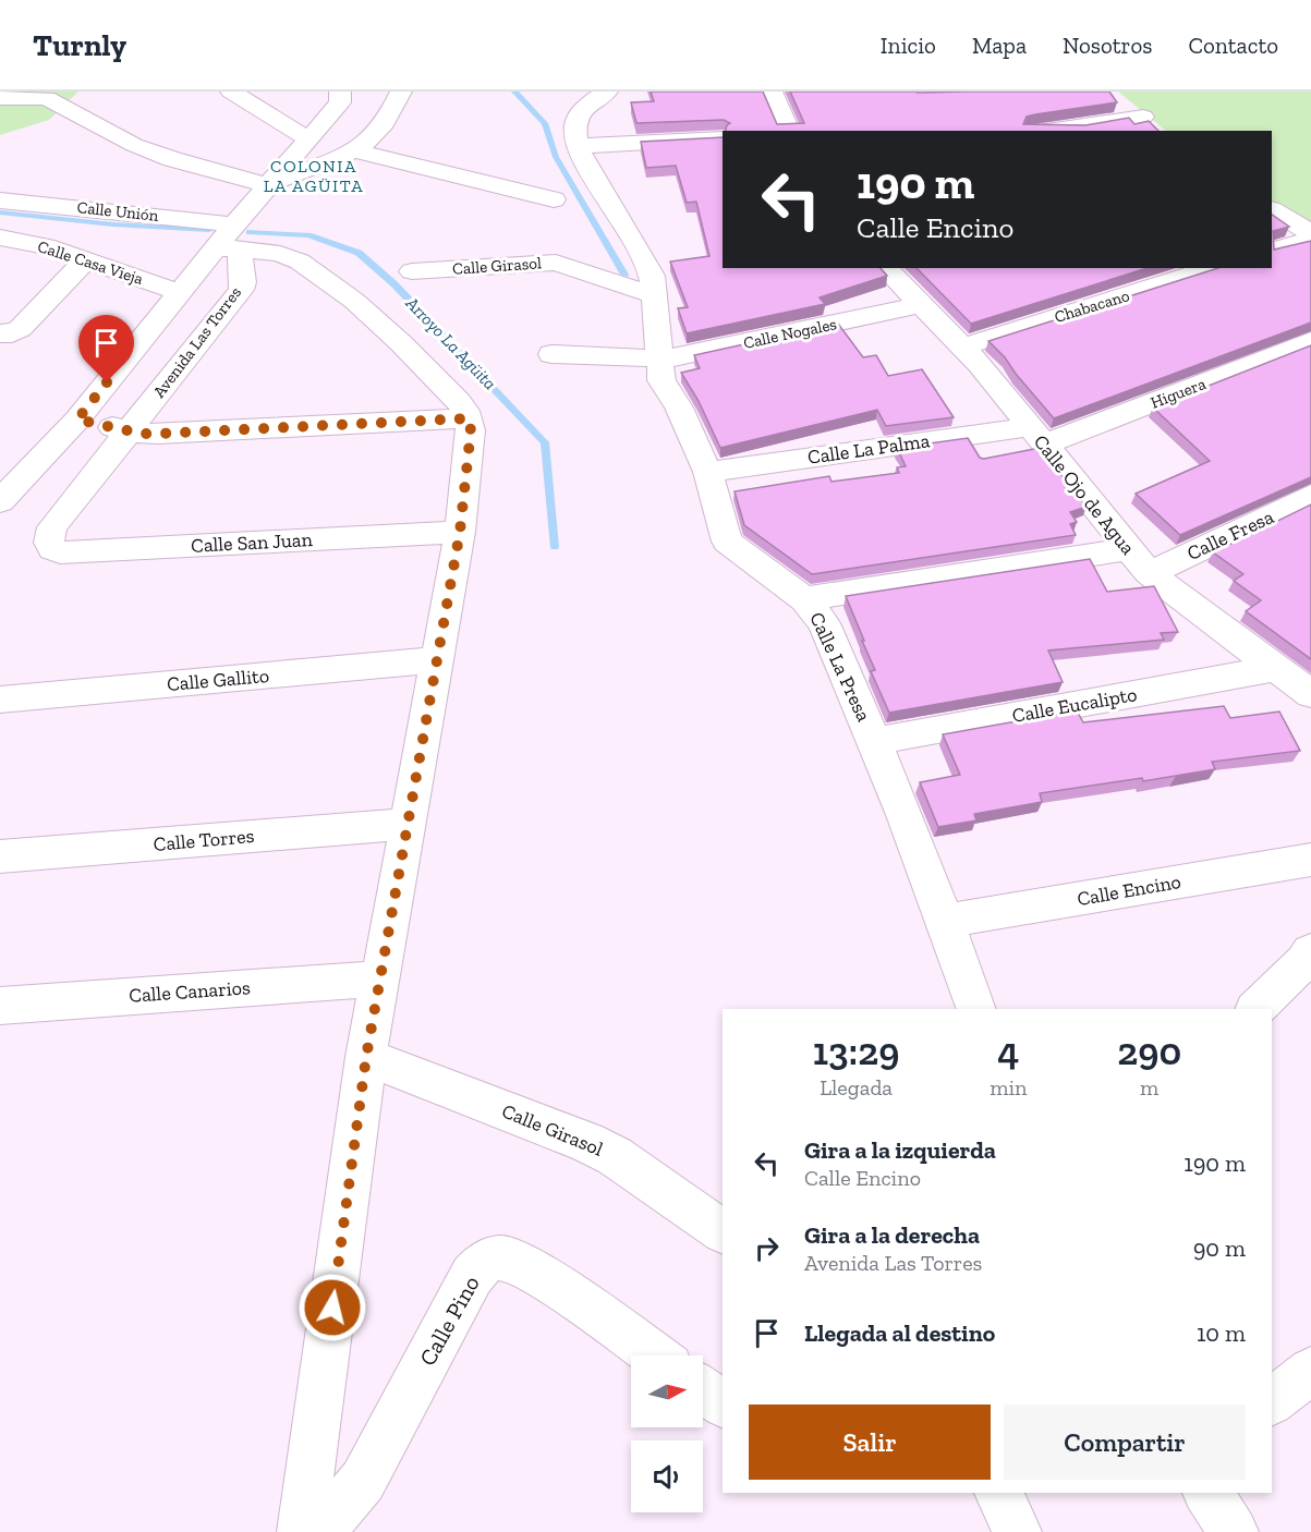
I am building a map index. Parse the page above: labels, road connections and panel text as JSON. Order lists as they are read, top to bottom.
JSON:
{
  "streets": {
    "street": [
      "Calle Unión",
      "Calle Casa Vieja",
      "Calle Girasol",
      "Chabacano",
      "Calle Nogales",
      "Avenida Las Torres",
      "Higuera",
      "Calle La Palma",
      "Calle Ojo de Agua",
      "Calle Fresa",
      "Calle San Juan",
      "Calle La Presa",
      "Calle Gallito",
      "Calle Eucalipto",
      "Calle Torres",
      "Calle Encino",
      "Calle Canarios",
      "Calle Pino"
    ]
  },
  "crossings": [
    ["Calle Unión", "Avenida Las Torres"],
    ["Calle Girasol", "Calle La Presa"],
    ["Chabacano", "Calle Ojo de Agua"],
    ["Calle Nogales", "Calle Ojo de Agua"],
    ["Calle Nogales", "Calle La Presa"],
    ["Avenida Las Torres", "Calle San Juan"],
    ["Higuera", "Calle La Palma"],
    ["Higuera", "Calle Ojo de Agua"],
    ["Calle La Palma", "Calle Ojo de Agua"],
    ["Calle La Palma", "Calle La Presa"],
    ["Calle Ojo de Agua", "Calle Fresa"],
    ["Calle Ojo de Agua", "Calle Eucalipto"],
    ["Calle La Presa", "Calle Eucalipto"],
    ["Calle La Presa", "Calle Encino"]
  ],
  "districts": ["COLONIA LA AGÜITA"],
  "water": ["Arroyo La Agüita"],
  "north": "right",
  "page": {
    "header": "Turnly",
    "nav": [
      "Inicio",
      "Mapa",
      "Nosotros",
      "Contacto"
    ],
    "turn": ["190 m", "Calle Encino"],
    "eta": [
      "13:29",
      "Llegada",
      "4",
      "min",
      "290",
      "m"
    ],
    "list": [
      {
        "name": "Gira a la izquierda",
        "note": "Calle Encino",
        "value": "190 m"
      },
      {
        "name": "Gira a la derecha",
        "note": "Avenida Las Torres",
        "value": "90 m"
      },
      {
        "name": "Llegada al destino",
        "value": "10 m"
      }
    ],
    "buttons": ["Salir", "Compartir"]
  }
}
